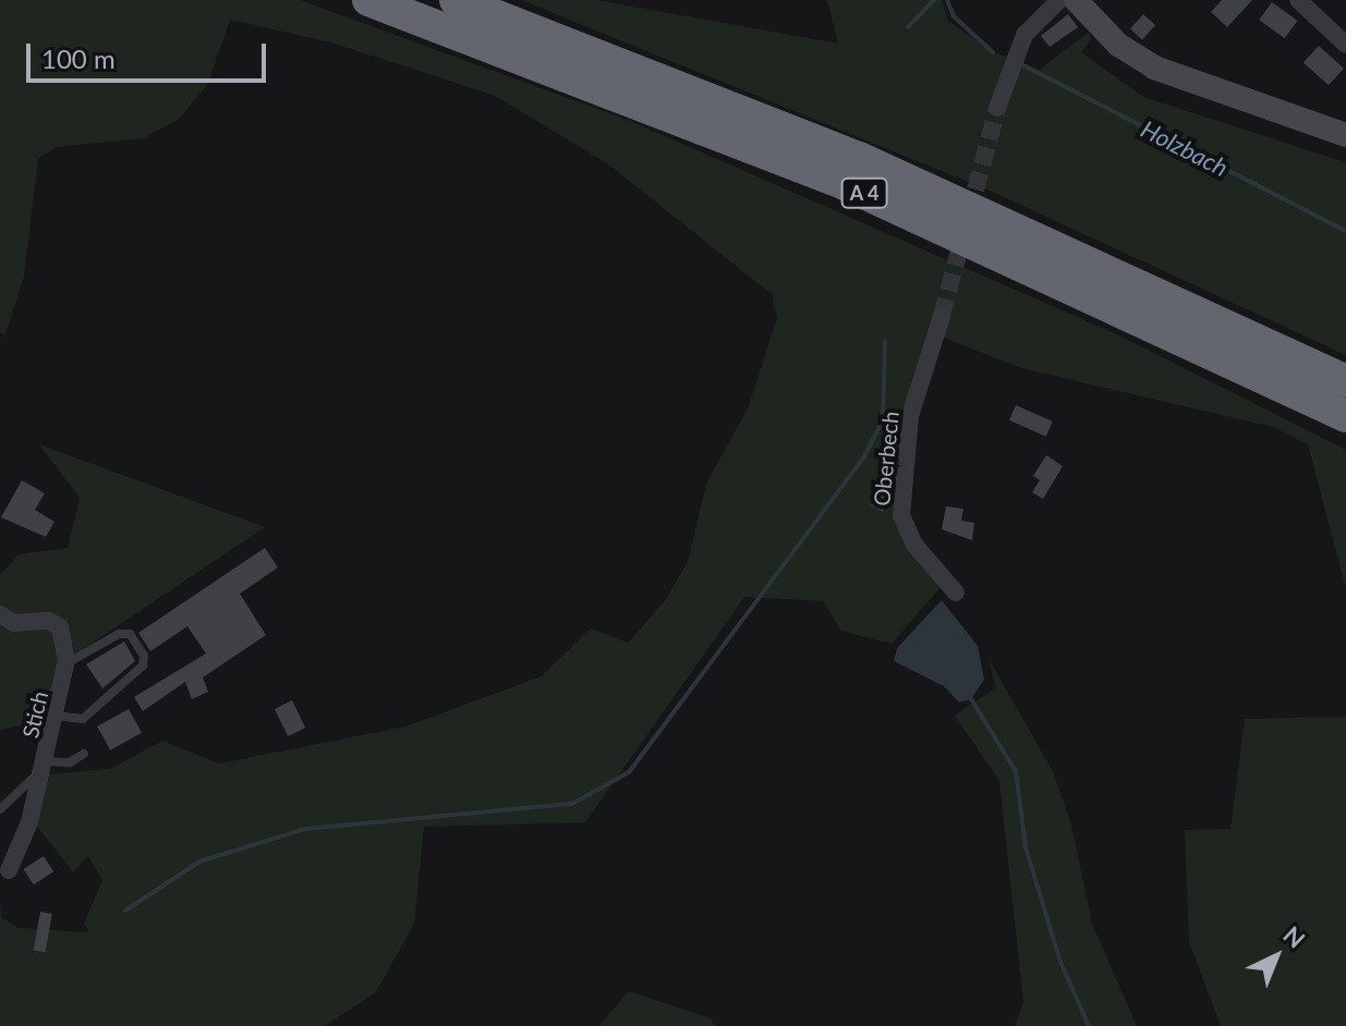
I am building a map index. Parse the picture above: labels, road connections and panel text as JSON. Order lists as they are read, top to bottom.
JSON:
{
  "streets": {
    "highway": ["A 4"],
    "street": ["Oberbech", "Stich"]
  },
  "water": ["Holzbach"],
  "scale_bar": "100 m",
  "north": "top right"
}
